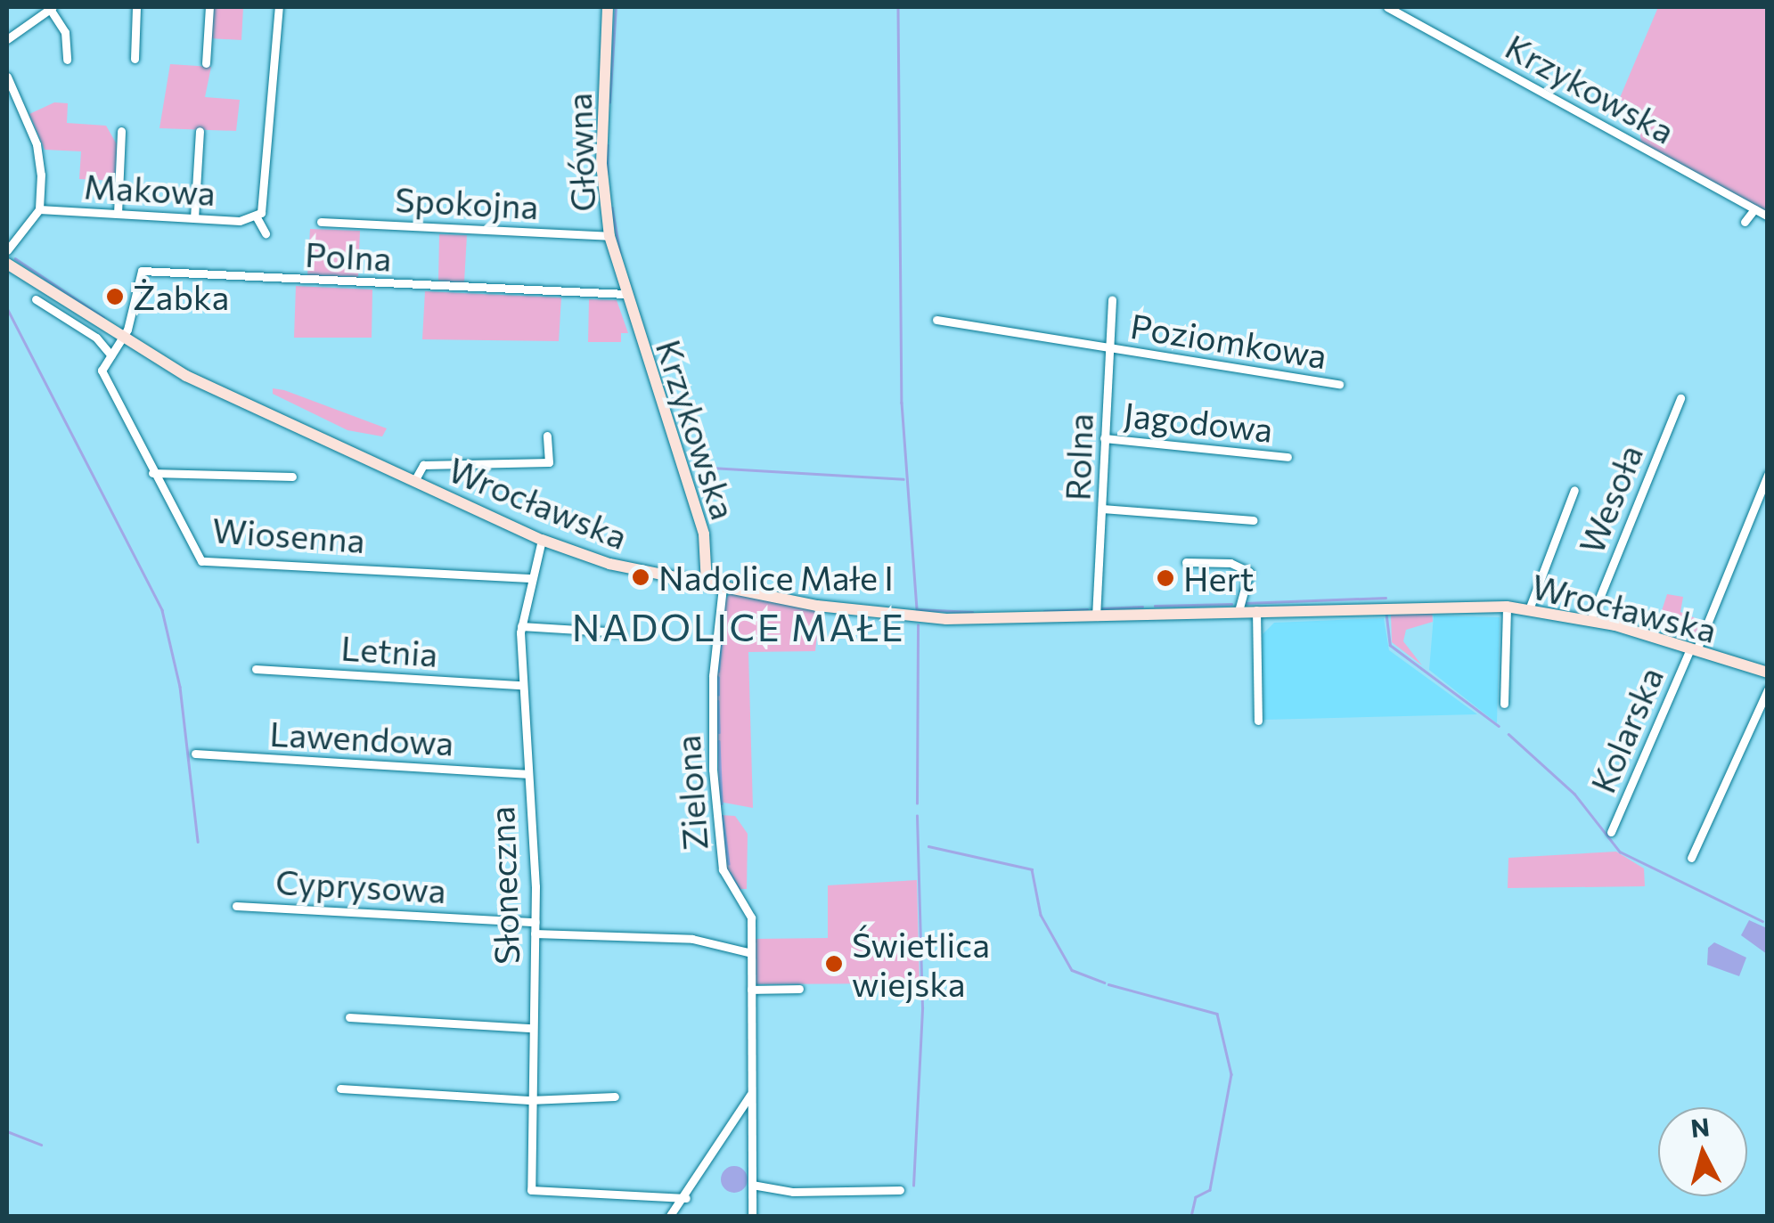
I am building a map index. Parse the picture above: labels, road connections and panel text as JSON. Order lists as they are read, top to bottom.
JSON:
{
  "streets": {
    "street": [
      "Krzykowska",
      "Główna",
      "Makowa",
      "Spokojna",
      "Polna",
      "Poziomkowa",
      "Jagodowa",
      "Rolna",
      "Wesoła",
      "Wrocławska",
      "Wiosenna",
      "Letnia",
      "Kolarska",
      "Lawendowa",
      "Zielona",
      "Cyprysowa",
      "Słoneczna"
    ]
  },
  "crossings": [
    ["Krzykowska", "Główna"],
    ["Krzykowska", "Polna"],
    ["Krzykowska", "Wrocławska"],
    ["Główna", "Spokojna"],
    ["Główna", "Polna"],
    ["Polna", "Wrocławska"],
    ["Poziomkowa", "Rolna"],
    ["Jagodowa", "Rolna"],
    ["Rolna", "Wrocławska"],
    ["Wesoła", "Wrocławska"],
    ["Wrocławska", "Kolarska"],
    ["Wrocławska", "Zielona"],
    ["Wiosenna", "Słoneczna"],
    ["Letnia", "Słoneczna"],
    ["Lawendowa", "Słoneczna"],
    ["Cyprysowa", "Słoneczna"]
  ],
  "districts": ["NADOLICE MAŁE"],
  "places": [
    "Żabka",
    "Nadolice Małe I",
    "Hert",
    "Świetlica wiejska"
  ],
  "north": "top"
}
